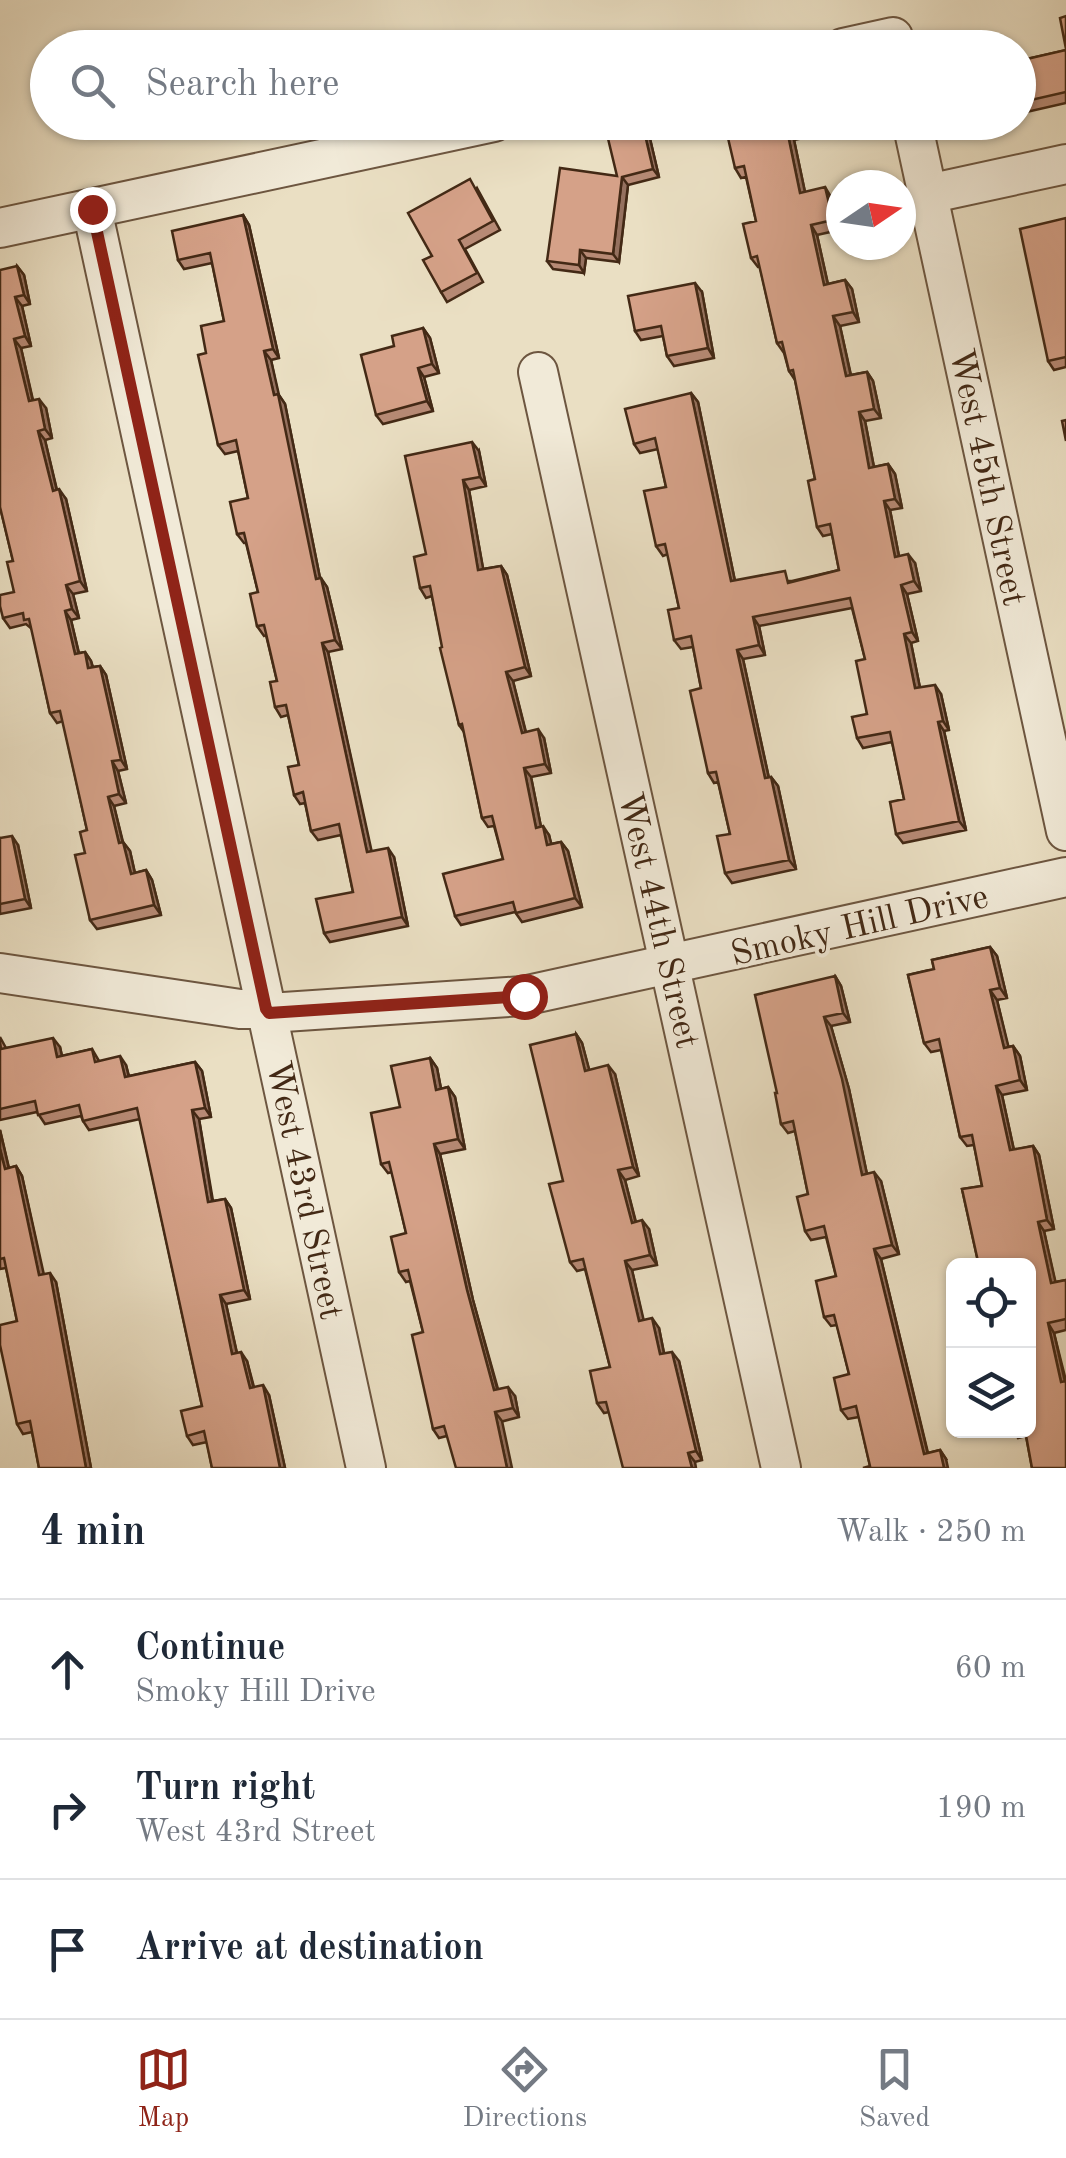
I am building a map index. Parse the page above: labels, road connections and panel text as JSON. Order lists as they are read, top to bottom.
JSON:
{
  "streets": {
    "street": [
      "West 45th Street",
      "West 44th Street",
      "Smoky Hill Drive",
      "West 43rd Street"
    ]
  },
  "crossings": [
    ["West 44th Street", "Smoky Hill Drive"],
    ["Smoky Hill Drive", "West 43rd Street"]
  ],
  "north": "right",
  "page": {
    "search": "Search here",
    "heading": ["4 min", "Walk · 250 m"],
    "list": [
      ["Continue", "Smoky Hill Drive", "60 m"],
      ["Turn right", "West 43rd Street", "190 m"],
      "Arrive at destination"
    ],
    "nav": ["Map", "Directions", "Saved"]
  }
}
